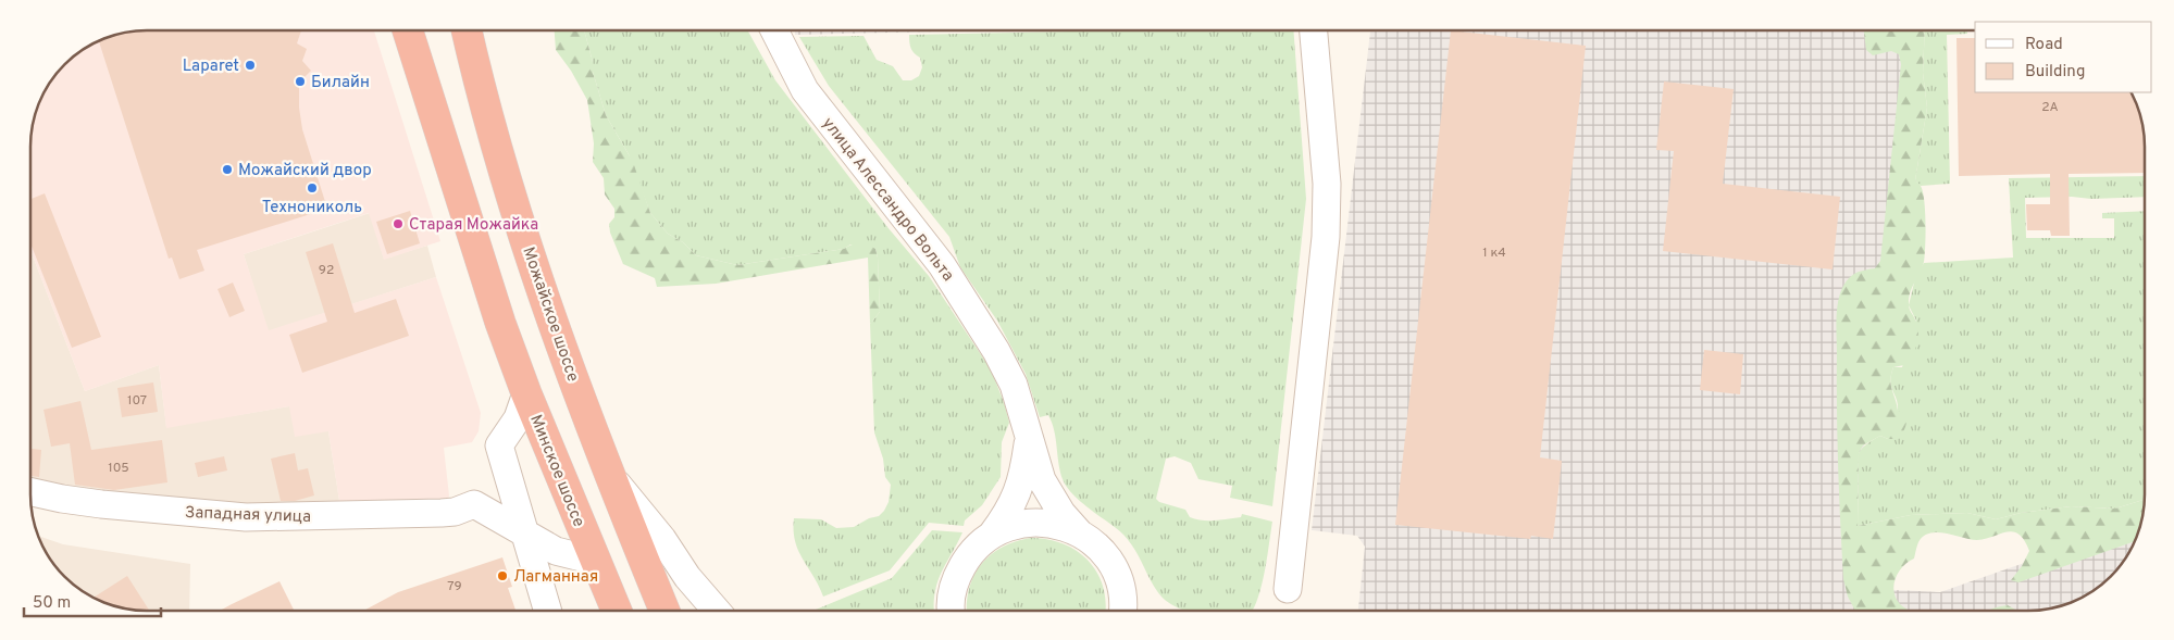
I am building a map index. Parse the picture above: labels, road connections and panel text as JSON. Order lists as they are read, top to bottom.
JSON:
{
  "streets": {
    "highway": ["Можайское шоссе", "Минское шоссе"],
    "street": ["улица Алессандро Вольта", "Западная улица"]
  },
  "places": [
    "Laparet",
    "Билайн",
    "Можайский двор",
    "Технониколь",
    "Старая Можайка",
    "Лагманная"
  ],
  "house_numbers": [
    "2А",
    "1 к4",
    "92",
    "107",
    "105",
    "79"
  ],
  "legend": ["Road", "Building"],
  "scale_bar": "50 m"
}
